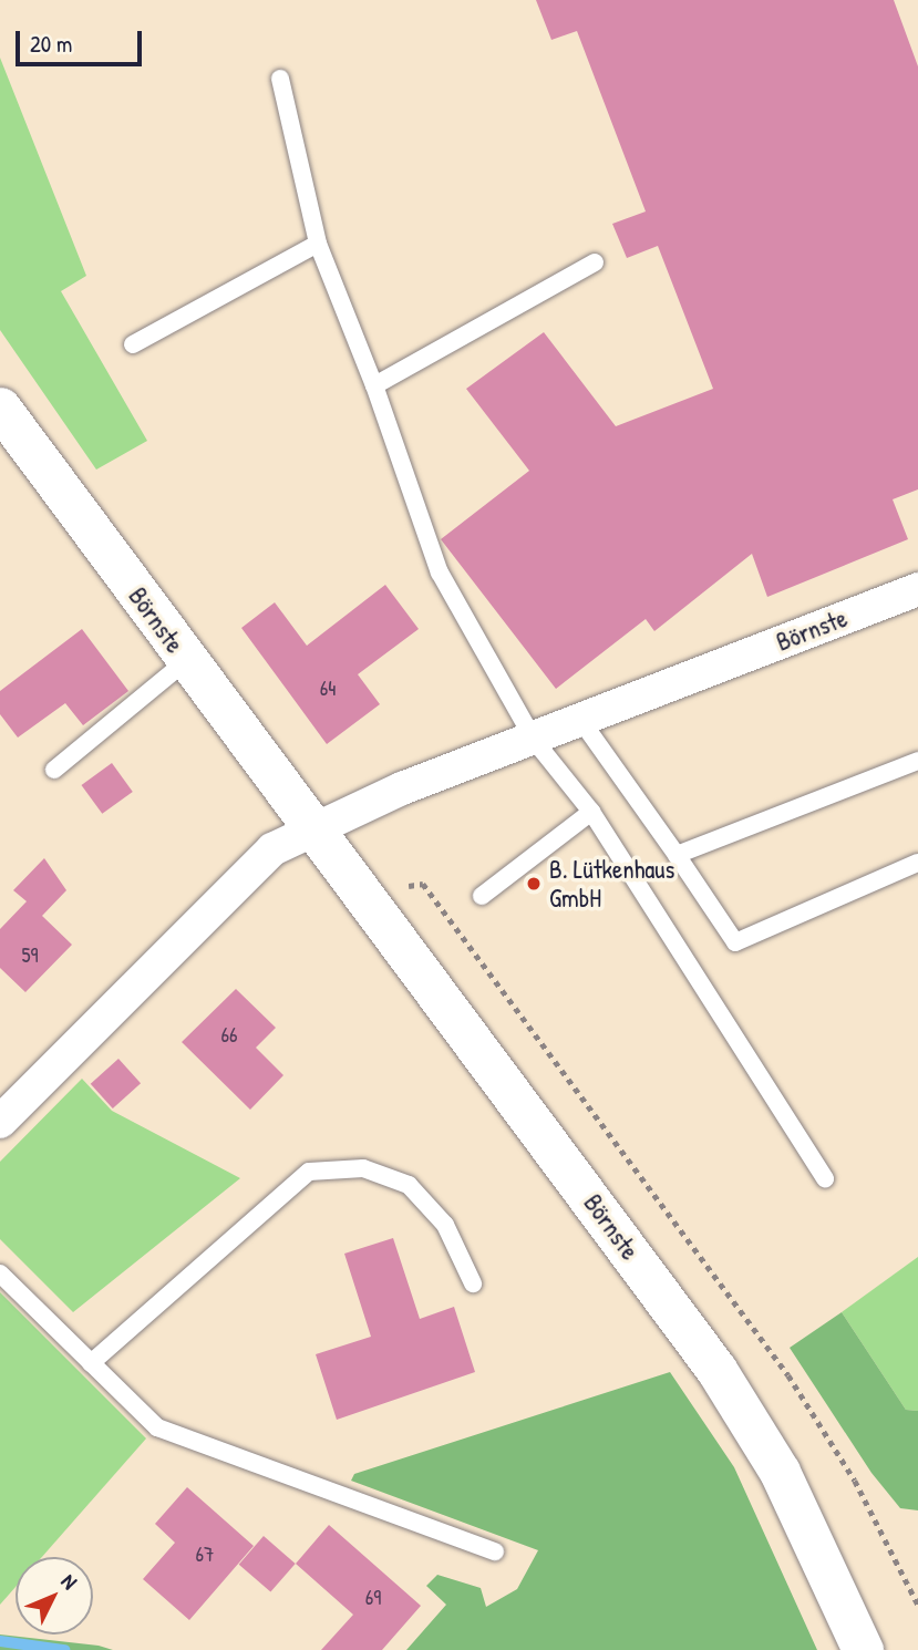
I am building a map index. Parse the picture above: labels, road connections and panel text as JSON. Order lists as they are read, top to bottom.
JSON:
{
  "streets": {
    "street": ["Börnste"]
  },
  "places": ["B. Lütkenhaus GmbH"],
  "house_numbers": [
    "64",
    "59",
    "66",
    "67",
    "69"
  ],
  "scale_bar": "20 m",
  "north": "top right"
}
